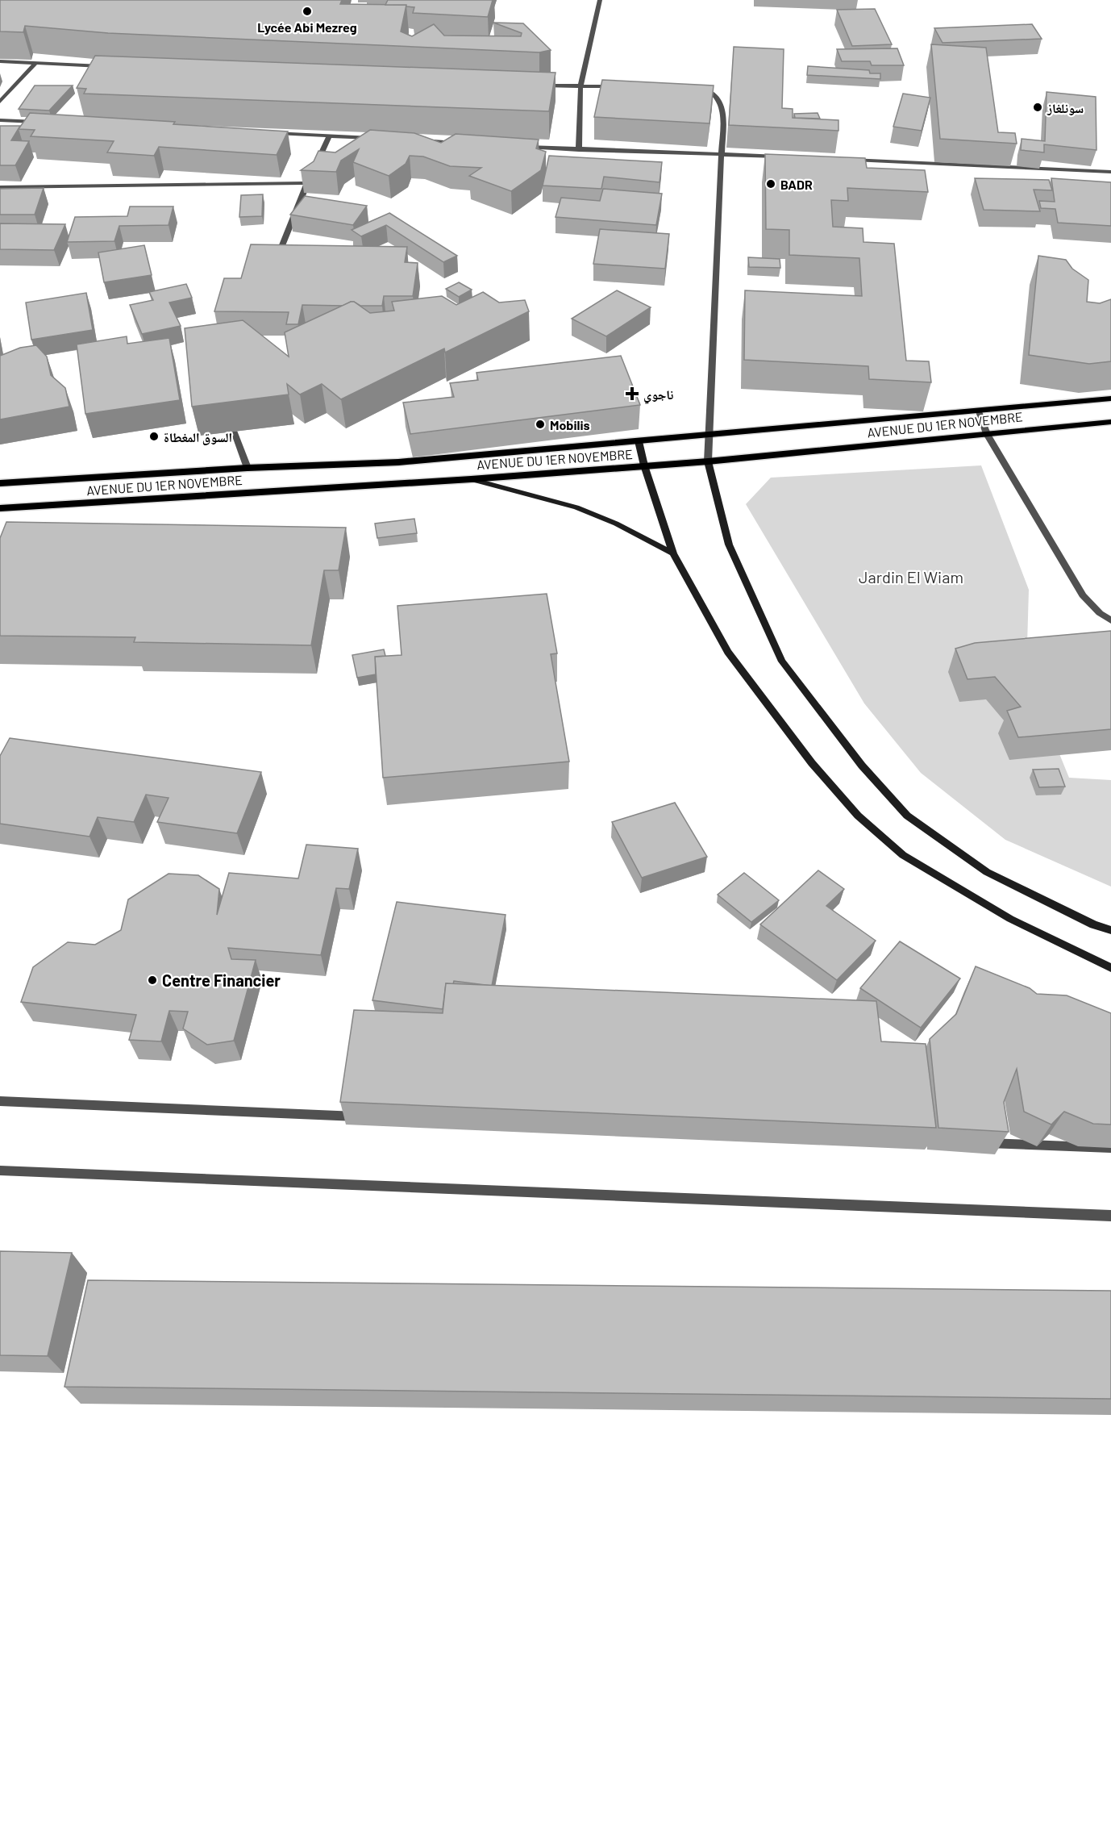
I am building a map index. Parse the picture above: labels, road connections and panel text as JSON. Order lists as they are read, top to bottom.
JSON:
{
  "streets": {
    "main road": ["AVENUE DU 1ER NOVEMBRE"]
  },
  "parks": ["Jardin El Wiam"],
  "places": {
    "other": [
      "Lycée Abi Mezreg",
      "سونلغاز",
      "BADR",
      "Mobilis",
      "السوق المغطاة",
      "Centre Financier"
    ],
    "health": ["ناجوي"]
  }
}
